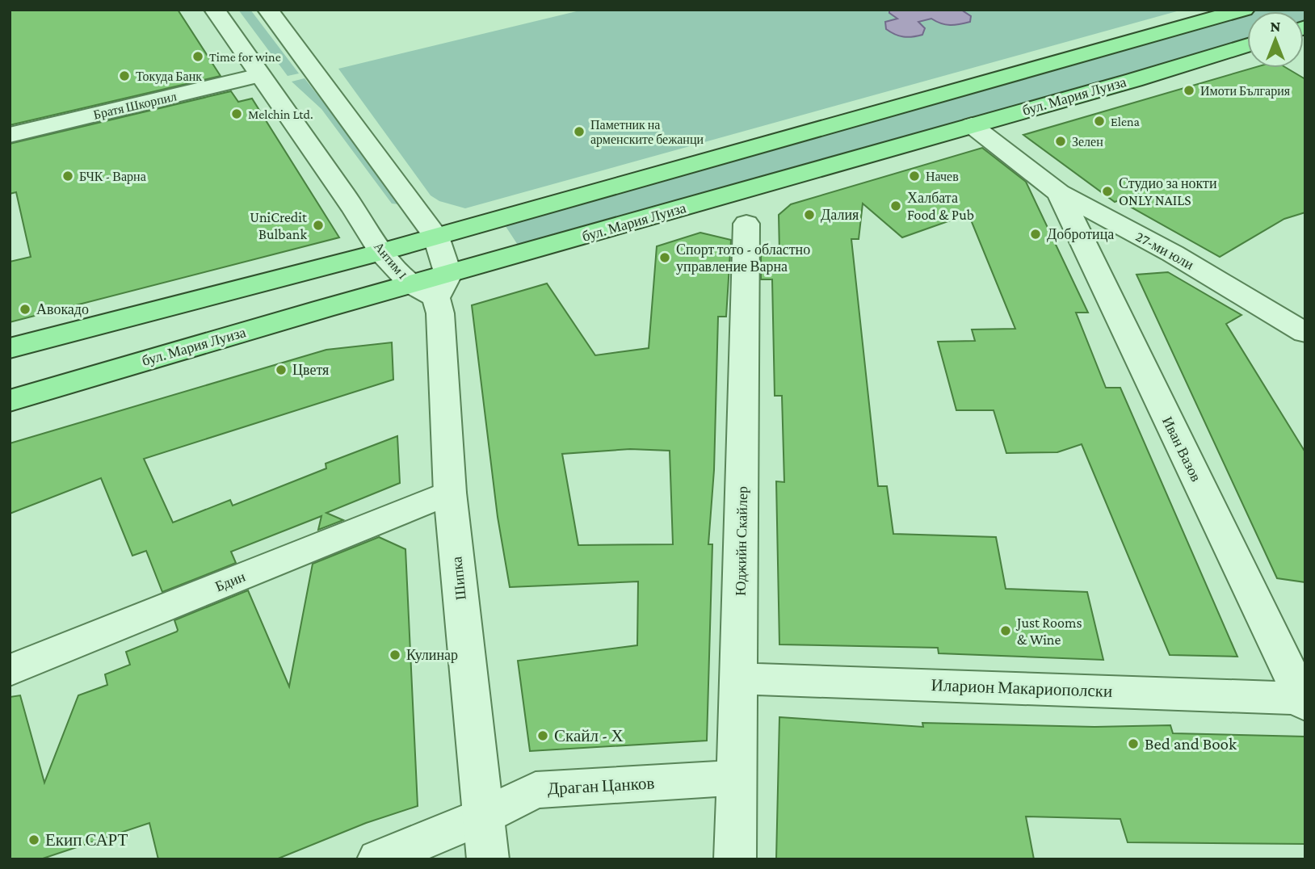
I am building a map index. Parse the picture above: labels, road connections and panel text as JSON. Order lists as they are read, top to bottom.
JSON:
{
  "streets": {
    "main road": ["бул. Мария Луиза"],
    "street": [
      "Братя Шкорпил",
      "27-ми юли",
      "Антим I",
      "Иван Вазов",
      "Юджийн Скайлер",
      "Шипка",
      "Бдин",
      "Иларион Макариополски",
      "Драган Цанков"
    ]
  },
  "crossings": [
    ["бул. Мария Луиза", "27-ми юли"],
    ["бул. Мария Луиза", "Антим I"],
    ["бул. Мария Луиза", "Шипка"],
    ["Братя Шкорпил", "Антим I"],
    ["27-ми юли", "Иван Вазов"],
    ["Антим I", "Шипка"],
    ["Иван Вазов", "Иларион Макариополски"],
    ["Юджийн Скайлер", "Иларион Макариополски"],
    ["Юджийн Скайлер", "Драган Цанков"],
    ["Шипка", "Бдин"],
    ["Шипка", "Драган Цанков"]
  ],
  "places": [
    "Time for wine",
    "Токуда Банк",
    "Имоти България",
    "Melchin Ltd.",
    "Elena",
    "Паметник на арменските бежанци",
    "Зелен",
    "БЧК - Варна",
    "Начев",
    "Студио за нокти ONLY NAILS",
    "Халбата Food & Pub",
    "Далия",
    "UniCredit Bulbank",
    "Добротица",
    "Спорт тото - областно управление Варна",
    "Авокадо",
    "Цветя",
    "Just Rooms & Wine",
    "Кулинар",
    "Скайл - Х",
    "Bed and Book",
    "Екип САРТ"
  ],
  "north": "top"
}
